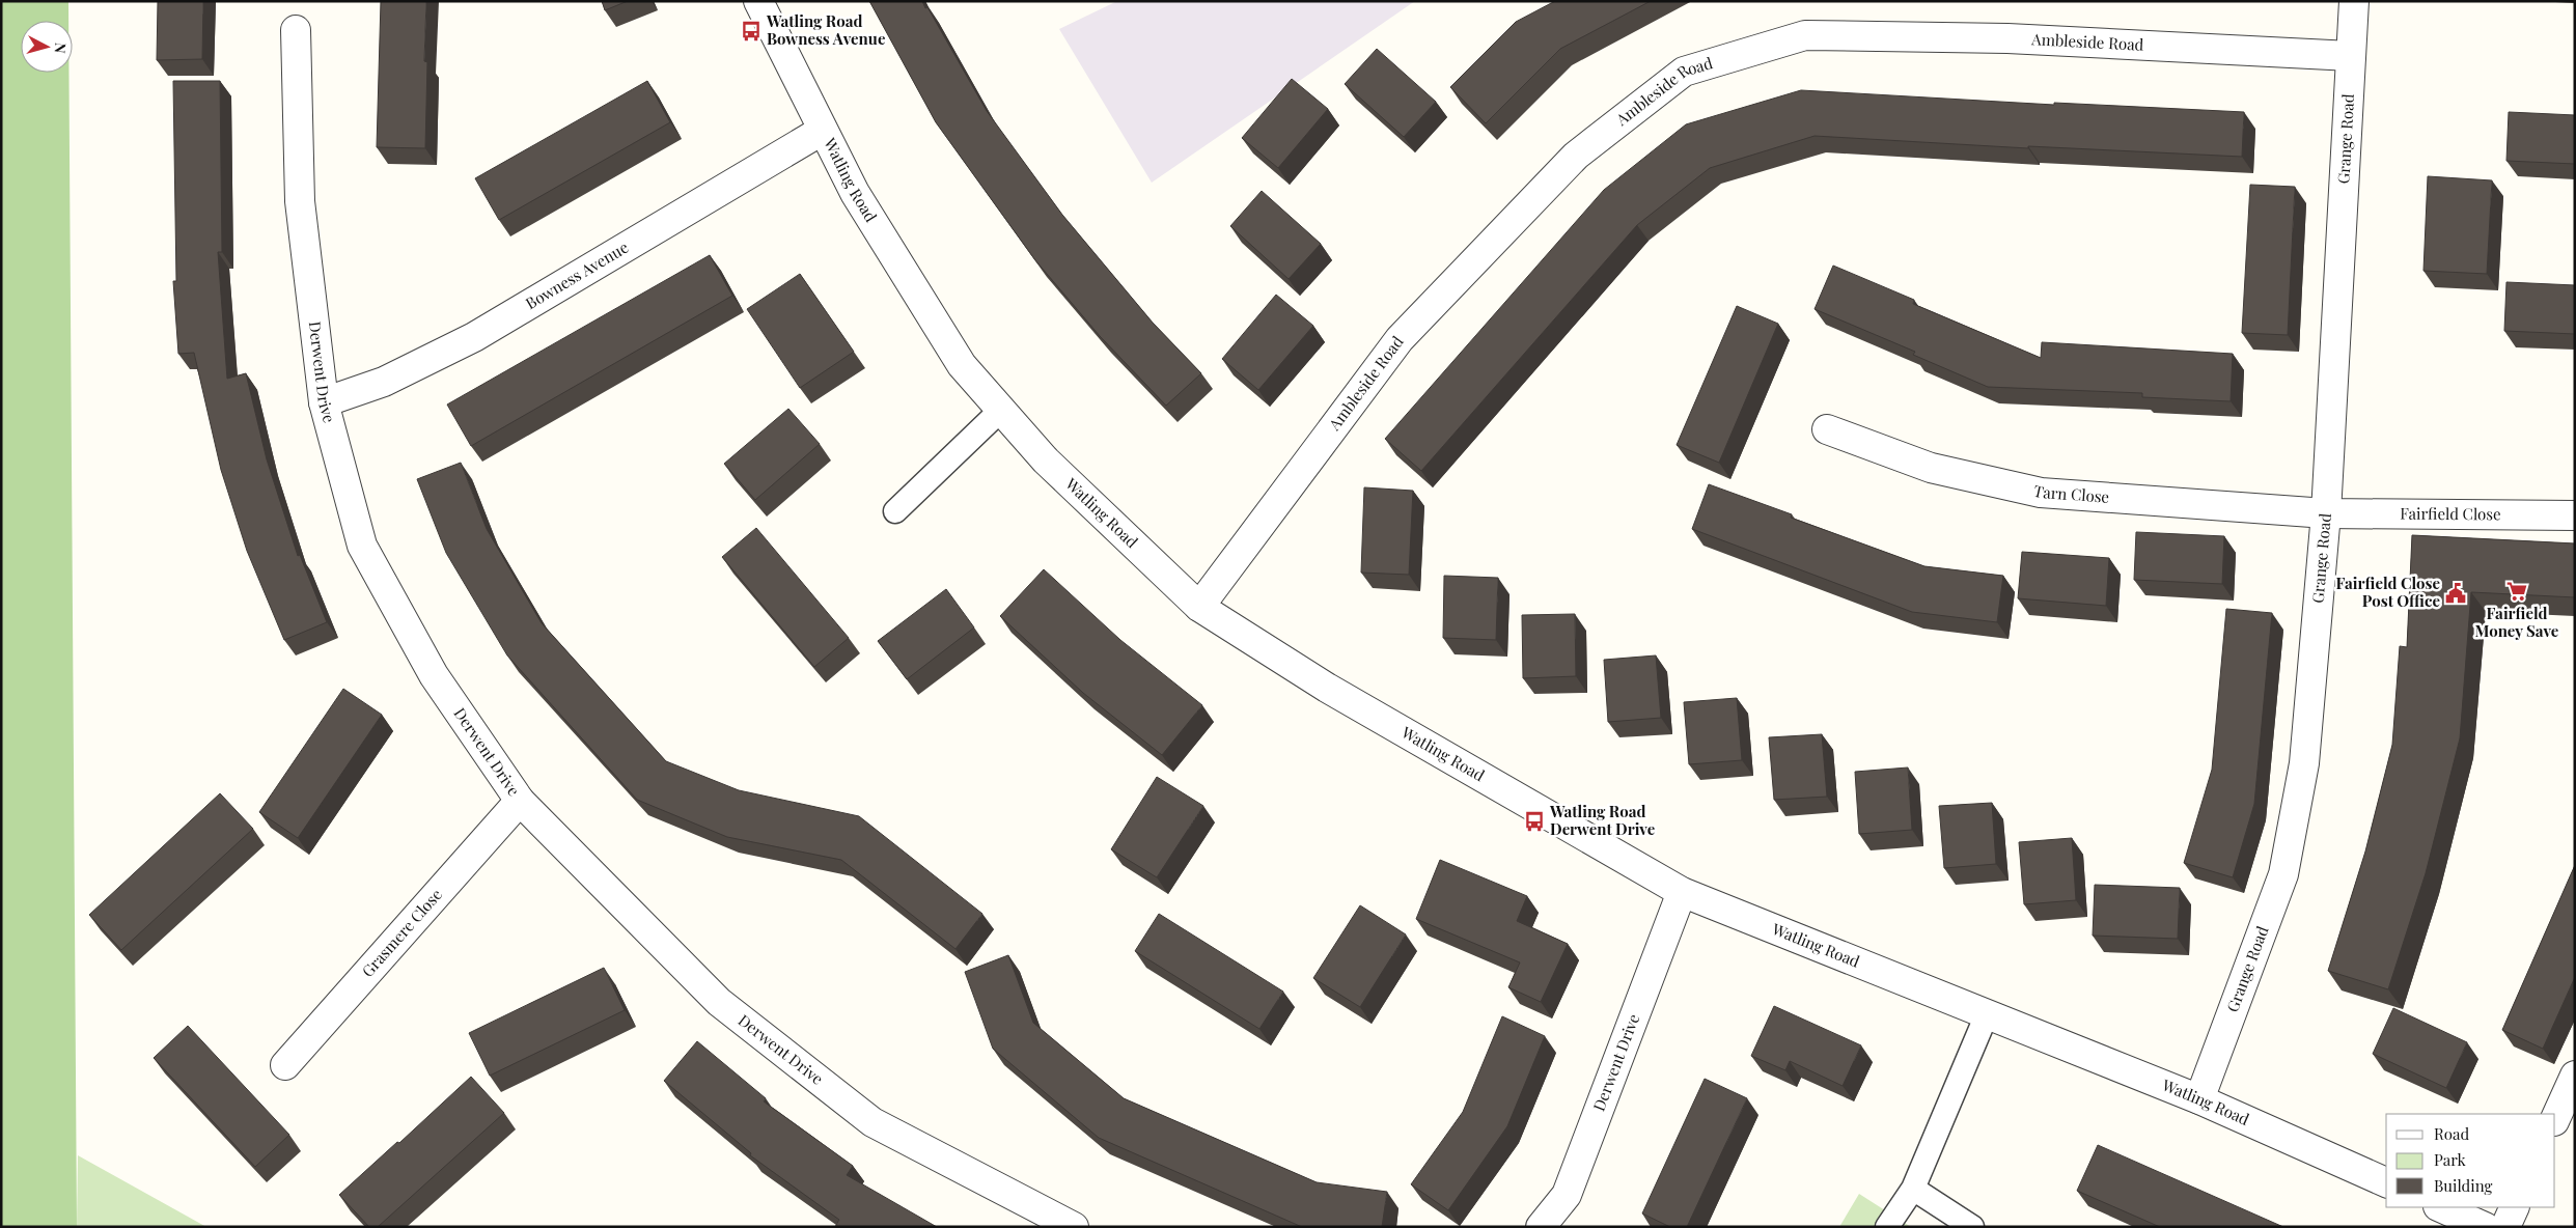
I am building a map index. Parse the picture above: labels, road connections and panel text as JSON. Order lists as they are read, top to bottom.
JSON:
{
  "streets": {
    "street": [
      "Ambleside Road",
      "Grange Road",
      "Watling Road",
      "Bowness Avenue",
      "Derwent Drive",
      "Tarn Close",
      "Fairfield Close",
      "Grasmere Close"
    ]
  },
  "crossings": [
    ["Ambleside Road", "Grange Road"],
    ["Ambleside Road", "Watling Road"],
    ["Grange Road", "Watling Road"],
    ["Grange Road", "Tarn Close"],
    ["Grange Road", "Fairfield Close"],
    ["Watling Road", "Bowness Avenue"],
    ["Watling Road", "Derwent Drive"],
    ["Bowness Avenue", "Derwent Drive"],
    ["Derwent Drive", "Grasmere Close"],
    ["Tarn Close", "Fairfield Close"]
  ],
  "places": {
    "bus stop": ["Watling Road Bowness Avenue", "Watling Road Derwent Drive"],
    "supermarket": ["Fairfield Money Save"],
    "public building": ["Fairfield Close Post Office"]
  },
  "legend": ["Road", "Park", "Building"],
  "north": "right"
}
